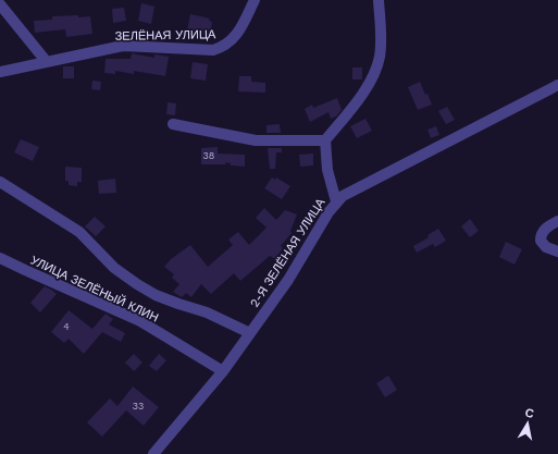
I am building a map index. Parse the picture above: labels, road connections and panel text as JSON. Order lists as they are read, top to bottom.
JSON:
{
  "streets": {
    "street": ["ЗЕЛЁНАЯ УЛИЦА", "2-Я ЗЕЛЁНАЯ УЛИЦА", "УЛИЦА ЗЕЛЁНЫЙ КЛИН"]
  },
  "crossings": [
    ["2-Я ЗЕЛЁНАЯ УЛИЦА", "УЛИЦА ЗЕЛЁНЫЙ КЛИН"]
  ],
  "house_numbers": ["38", "4", "33"],
  "north": "top"
}
